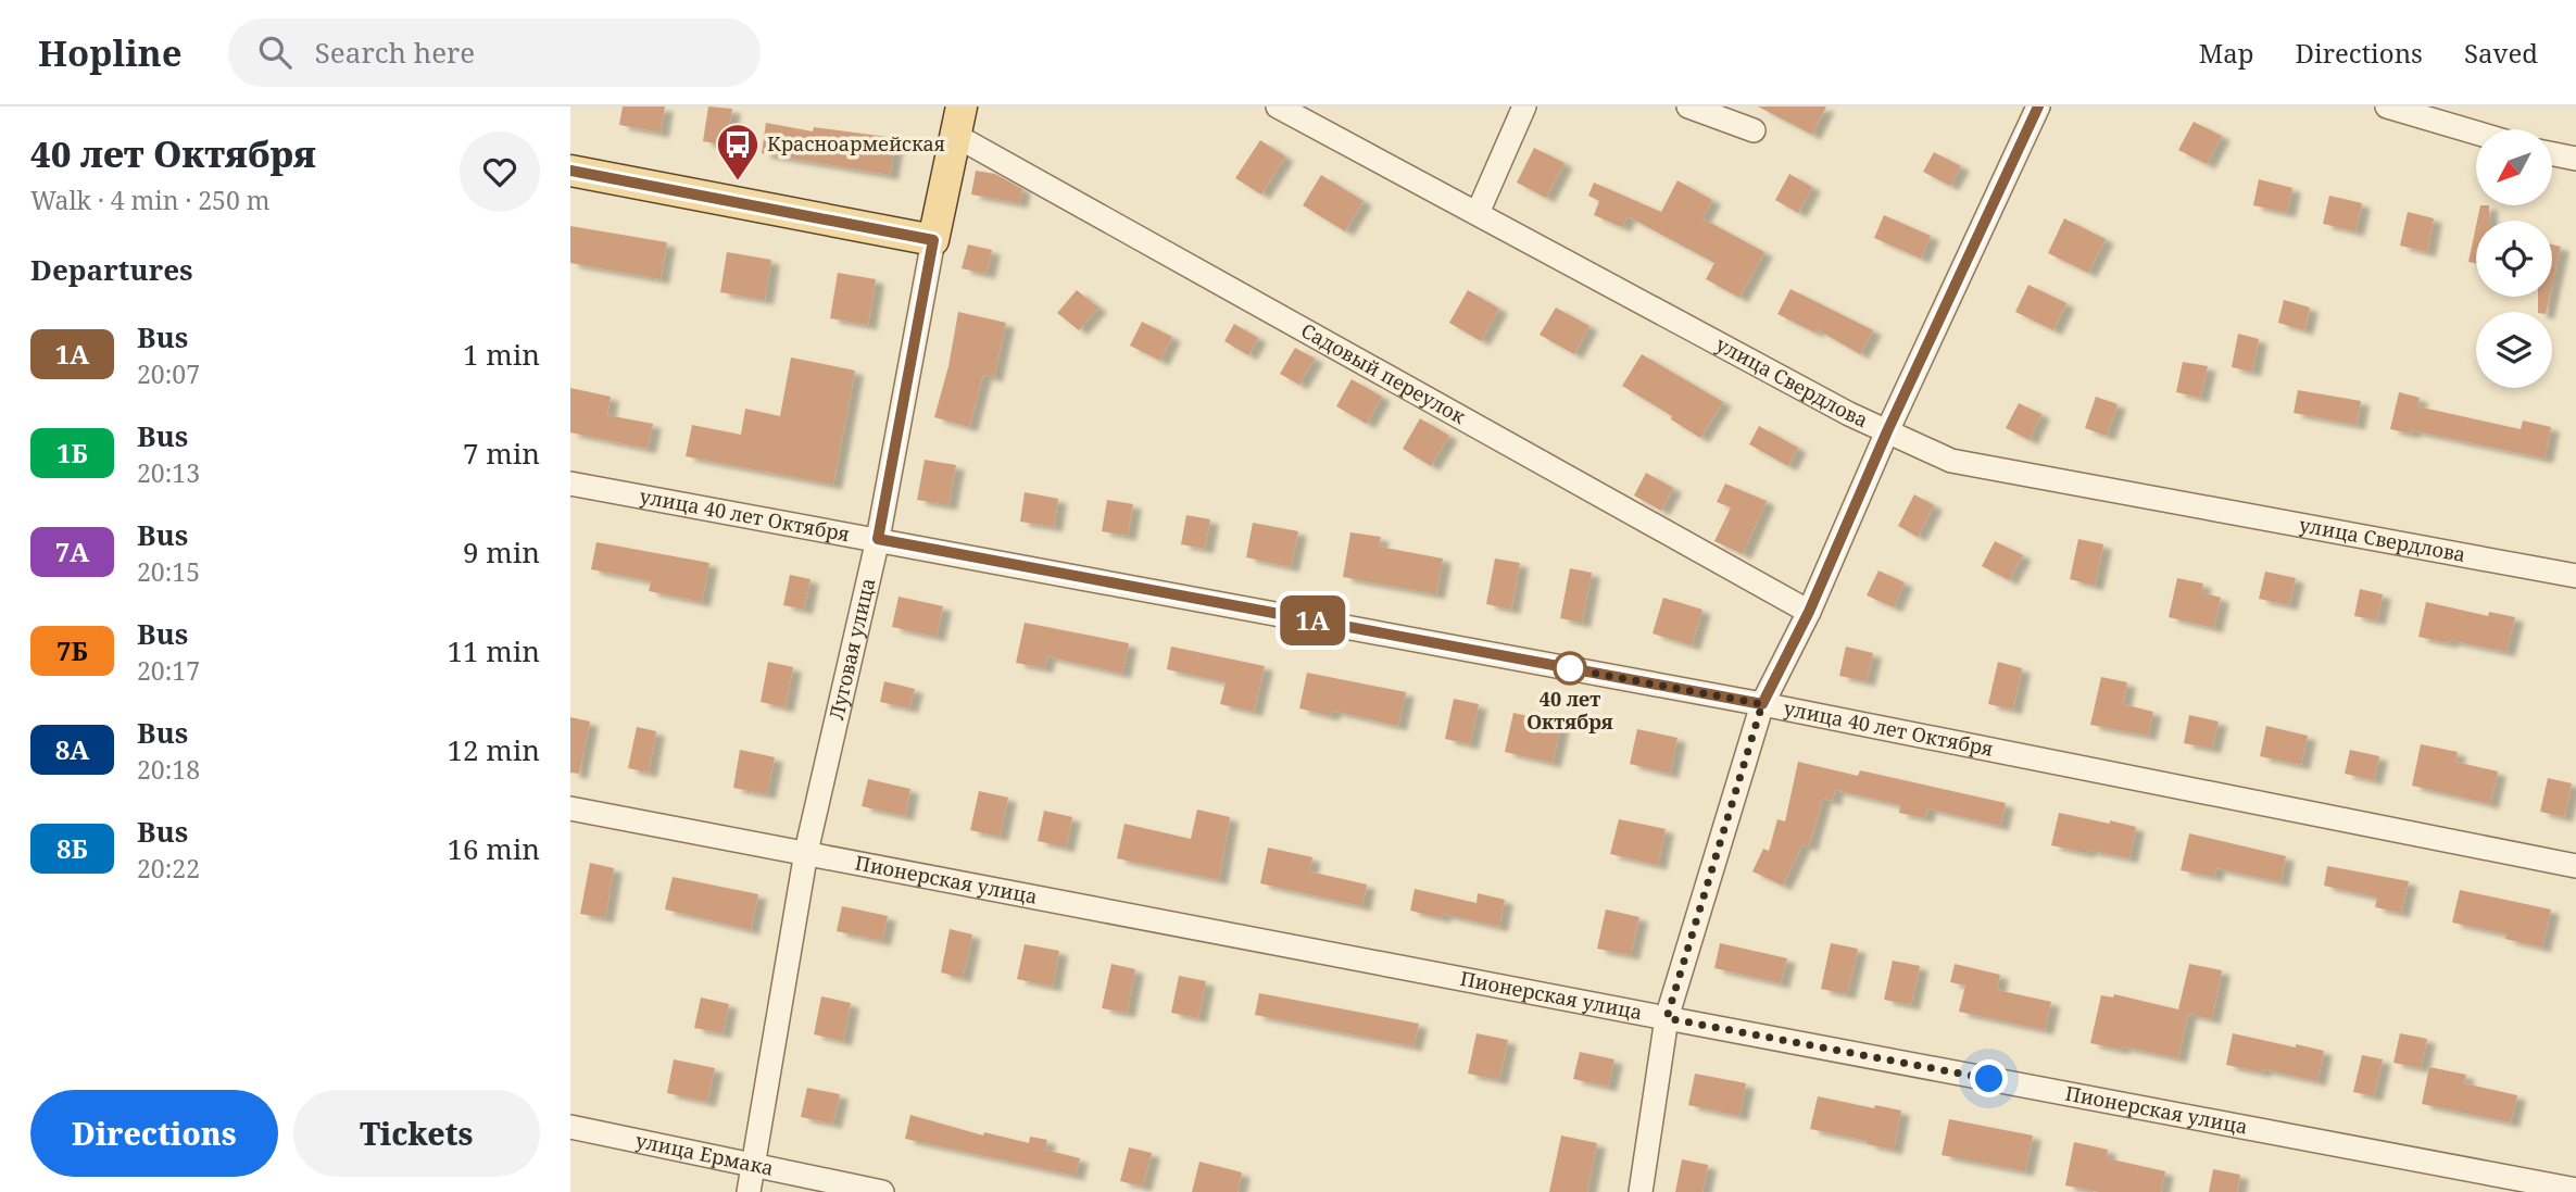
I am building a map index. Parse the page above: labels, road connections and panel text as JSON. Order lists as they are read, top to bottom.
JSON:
{
  "streets": {
    "main road": ["Луговая улица"],
    "street": [
      "Садовый переулок",
      "улица Свердлова",
      "улица 40 лет Октября",
      "Пионерская улица",
      "улица Ермака"
    ]
  },
  "crossings": [
    ["Садовый переулок", "Луговая улица"],
    ["улица 40 лет Октября", "Луговая улица"],
    ["Луговая улица", "Пионерская улица"],
    ["Луговая улица", "улица Ермака"]
  ],
  "places": {
    "bus stop": ["Красноармейская"],
    "other": ["40 лет Октября"]
  },
  "lines": ["bus line 1А"],
  "north": "bottom left",
  "page": {
    "header": "Hopline",
    "search": "Search here",
    "nav": ["Map", "Directions", "Saved"],
    "heading": [
      ["40 лет Октября", "Walk · 4 min · 250 m"],
      "Departures"
    ],
    "on_map": "1А",
    "list": [
      {
        "mark": "1А",
        "name": "Bus",
        "note": "20:07",
        "value": "1 min"
      },
      {
        "mark": "1Б",
        "name": "Bus",
        "note": "20:13",
        "value": "7 min"
      },
      {
        "mark": "7А",
        "name": "Bus",
        "note": "20:15",
        "value": "9 min"
      },
      {
        "mark": "7Б",
        "name": "Bus",
        "note": "20:17",
        "value": "11 min"
      },
      {
        "mark": "8А",
        "name": "Bus",
        "note": "20:18",
        "value": "12 min"
      },
      {
        "mark": "8Б",
        "name": "Bus",
        "note": "20:22",
        "value": "16 min"
      }
    ],
    "buttons": ["Directions", "Tickets"]
  }
}
